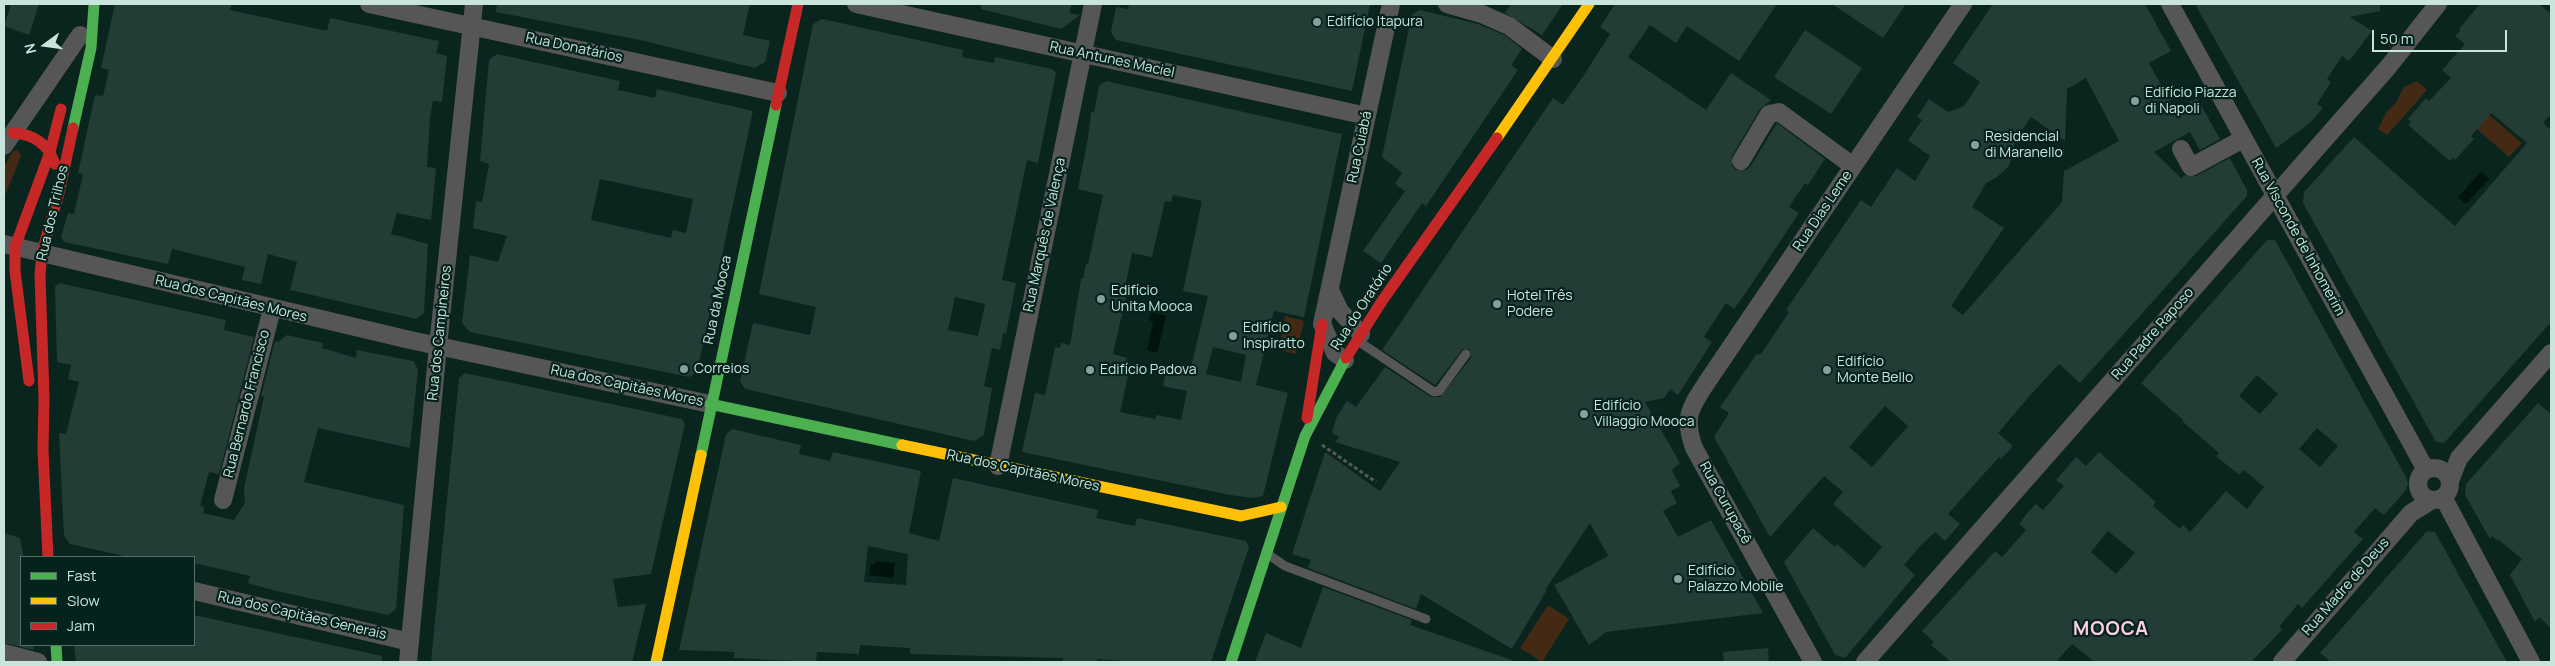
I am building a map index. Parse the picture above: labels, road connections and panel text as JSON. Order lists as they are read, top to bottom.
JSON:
{
  "streets": {
    "main road": [
      "Rua dos Trilhos",
      "Rua dos Capitães Mores",
      "Rua da Mooca",
      "Rua do Oratório"
    ],
    "street": [
      "Rua Donatários",
      "Rua Antunes Maciel",
      "Rua Cuiabá",
      "Rua Dias Leme",
      "Rua Marquês de Valença",
      "Rua Visconde de Inhomerim",
      "Rua dos Campineiros",
      "Rua Padre Raposo",
      "Rua Bernardo Francisco",
      "Rua Curupacê",
      "Rua Madre de Deus",
      "Rua dos Capitães Generais"
    ]
  },
  "crossings": [
    ["Rua Donatários", "Rua da Mooca"],
    ["Rua Donatários", "Rua dos Campineiros"],
    ["Rua Antunes Maciel", "Rua Cuiabá"],
    ["Rua Antunes Maciel", "Rua Marquês de Valença"],
    ["Rua Dias Leme", "Rua Curupacê"],
    ["Rua dos Trilhos", "Rua dos Capitães Mores"],
    ["Rua Marquês de Valença", "Rua dos Capitães Mores"],
    ["Rua Visconde de Inhomerim", "Rua Padre Raposo"],
    ["Rua Visconde de Inhomerim", "Rua Madre de Deus"],
    ["Rua dos Capitães Mores", "Rua da Mooca"],
    ["Rua dos Capitães Mores", "Rua do Oratório"],
    ["Rua dos Capitães Mores", "Rua dos Campineiros"],
    ["Rua dos Capitães Mores", "Rua Bernardo Francisco"],
    ["Rua dos Campineiros", "Rua dos Capitães Generais"]
  ],
  "districts": ["MOOCA"],
  "places": [
    "Edifício Itapura",
    "Edifício Piazza di Napoli",
    "Residencial di Maranello",
    "Edifício Unita Mooca",
    "Hotel Três Podere",
    "Edifício Inspiratto",
    "Correios",
    "Edifício Padova",
    "Edifício Monte Bello",
    "Edifício Villaggio Mooca",
    "Edifício Palazzo Mobile"
  ],
  "legend": ["Fast", "Slow", "Jam"],
  "scale_bar": "50 m",
  "north": "left"
}
